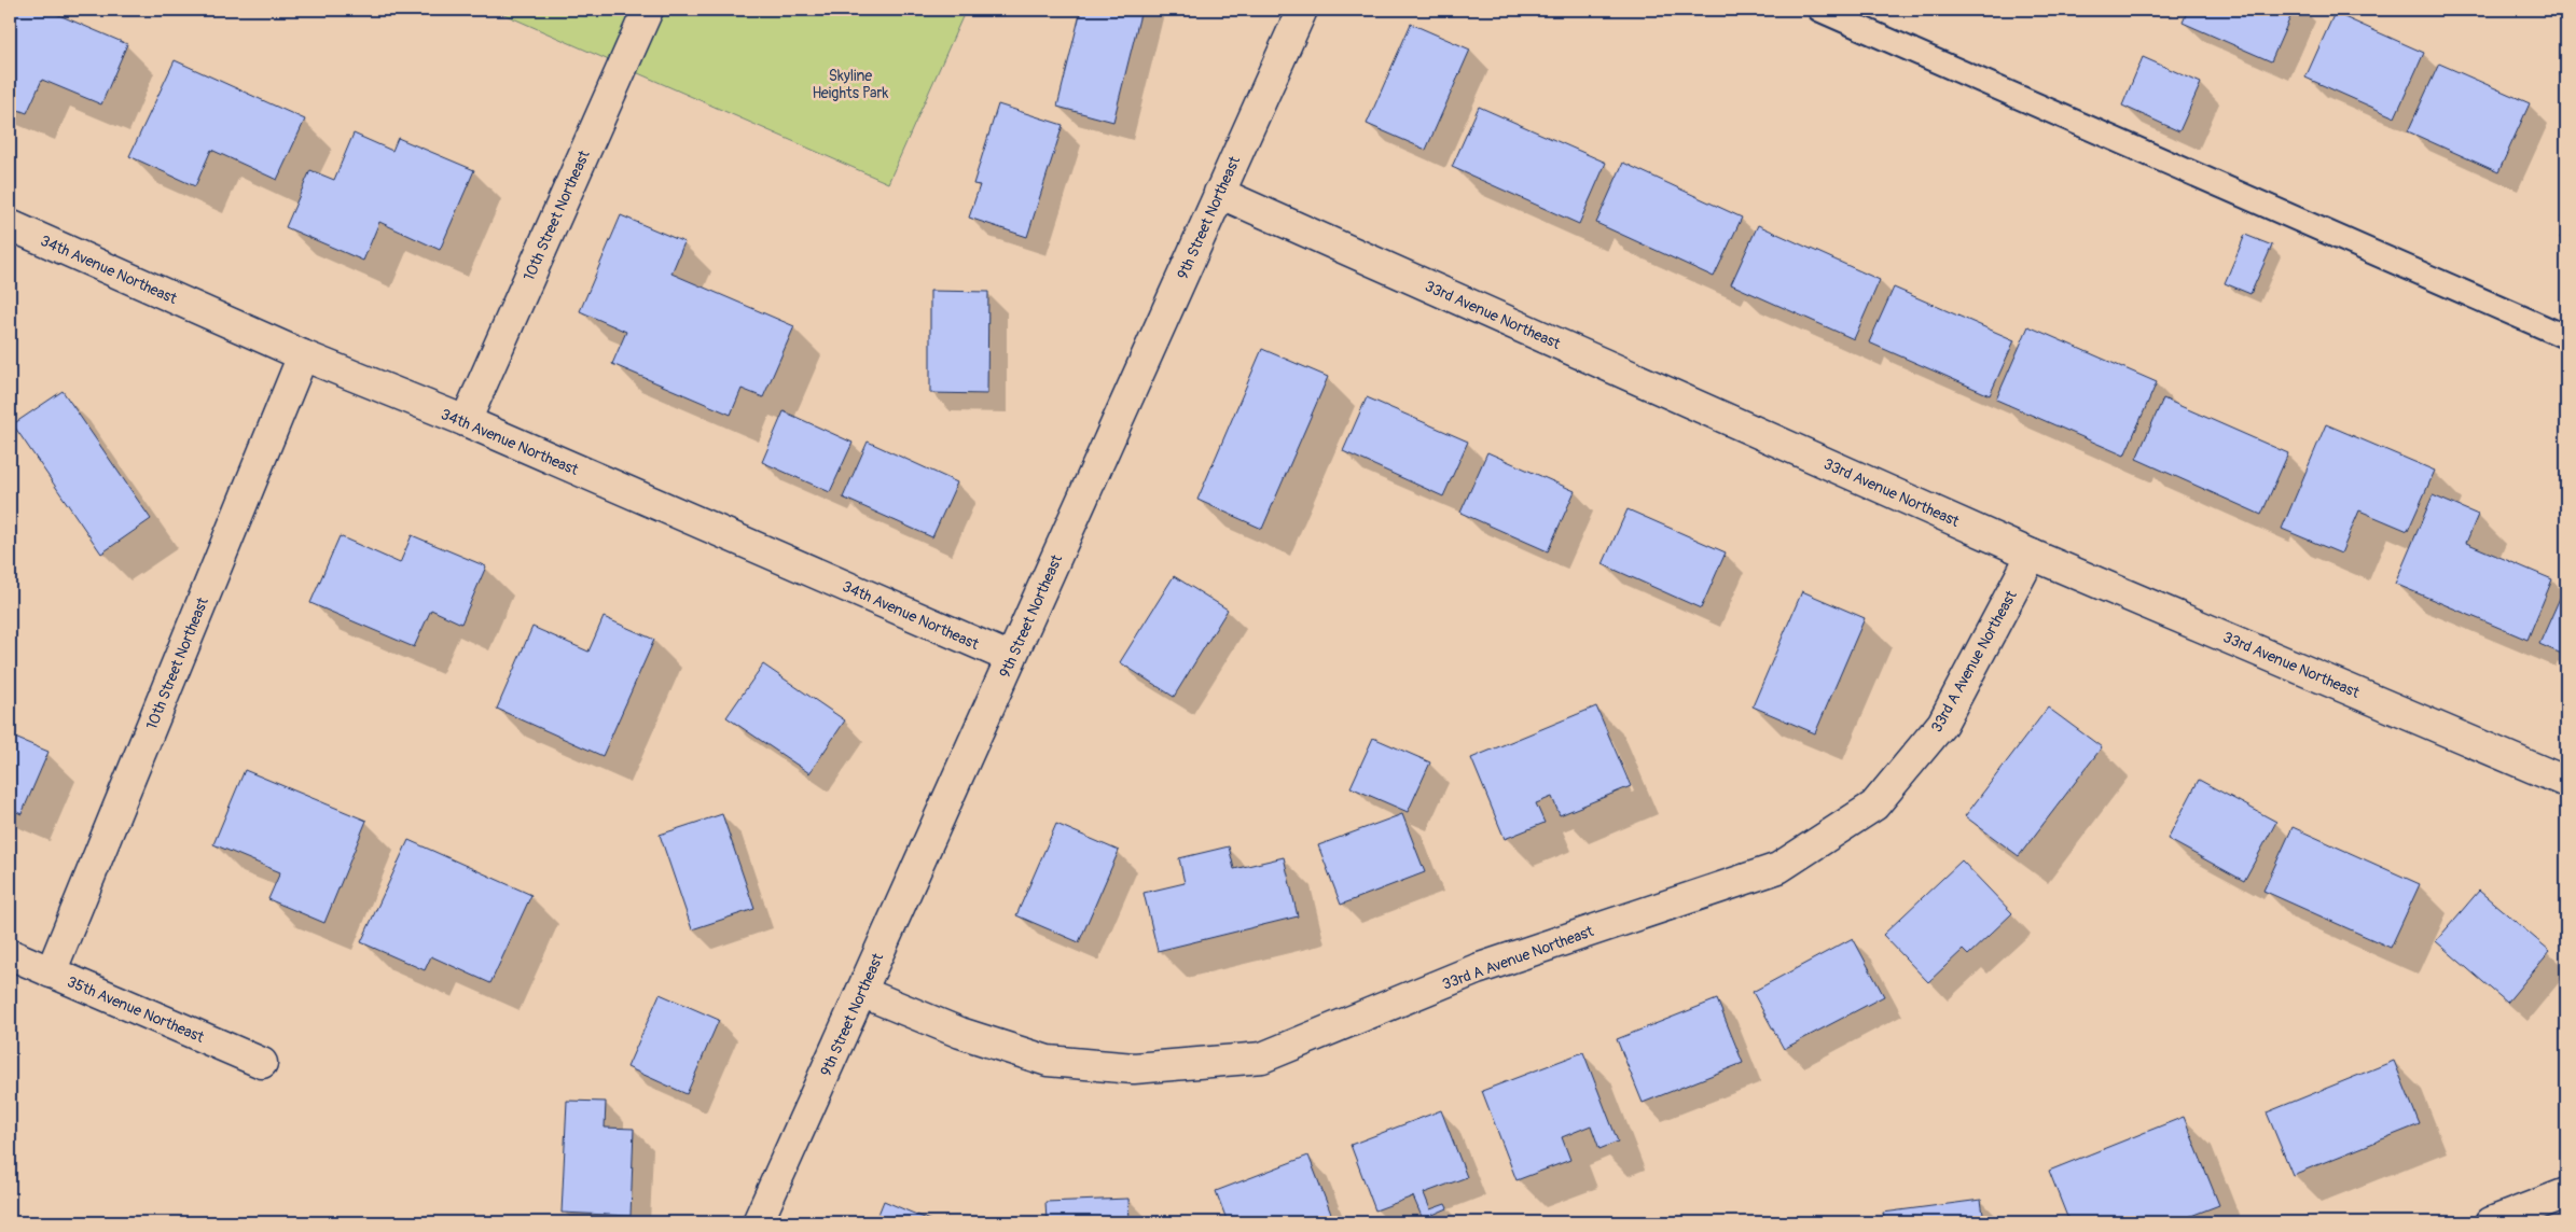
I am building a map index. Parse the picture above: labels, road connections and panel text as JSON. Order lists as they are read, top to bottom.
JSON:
{
  "streets": {
    "street": [
      "10th Street Northeast",
      "9th Street Northeast",
      "34th Avenue Northeast",
      "33rd Avenue Northeast",
      "33rd A Avenue Northeast",
      "35th Avenue Northeast"
    ]
  },
  "crossings": [
    ["10th Street Northeast", "34th Avenue Northeast"],
    ["10th Street Northeast", "35th Avenue Northeast"],
    ["9th Street Northeast", "34th Avenue Northeast"],
    ["9th Street Northeast", "33rd Avenue Northeast"],
    ["9th Street Northeast", "33rd A Avenue Northeast"],
    ["33rd Avenue Northeast", "33rd A Avenue Northeast"]
  ],
  "parks": ["Skyline Heights Park"]
}
